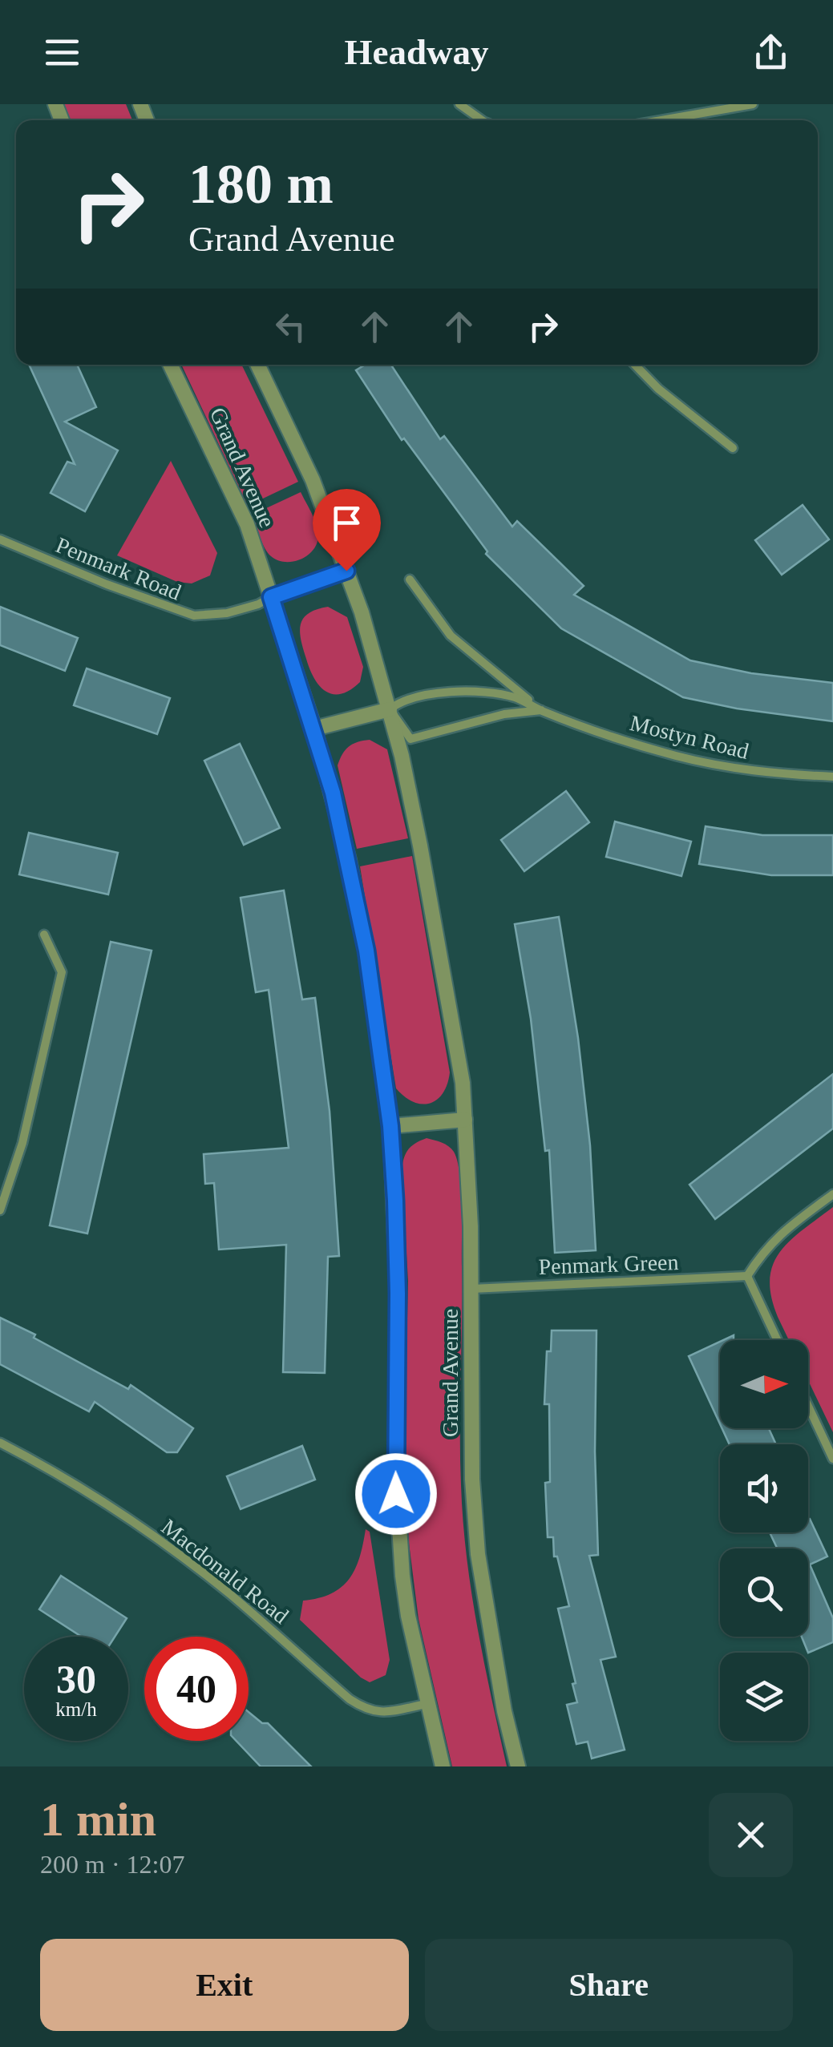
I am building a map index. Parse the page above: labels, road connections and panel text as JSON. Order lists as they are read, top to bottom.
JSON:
{
  "streets": {
    "street": [
      "Grand Avenue",
      "Penmark Road",
      "Mostyn Road",
      "Penmark Green",
      "Macdonald Road"
    ]
  },
  "crossings": [
    ["Grand Avenue", "Penmark Road"],
    ["Grand Avenue", "Mostyn Road"],
    ["Grand Avenue", "Penmark Green"],
    ["Grand Avenue", "Macdonald Road"]
  ],
  "north": "right",
  "page": {
    "header": "Headway",
    "turn": ["180 m", "Grand Avenue"],
    "speed": "30 km/h",
    "limit": "40",
    "heading": ["1 min", "200 m · 12:07"],
    "buttons": ["Exit", "Share"]
  }
}
